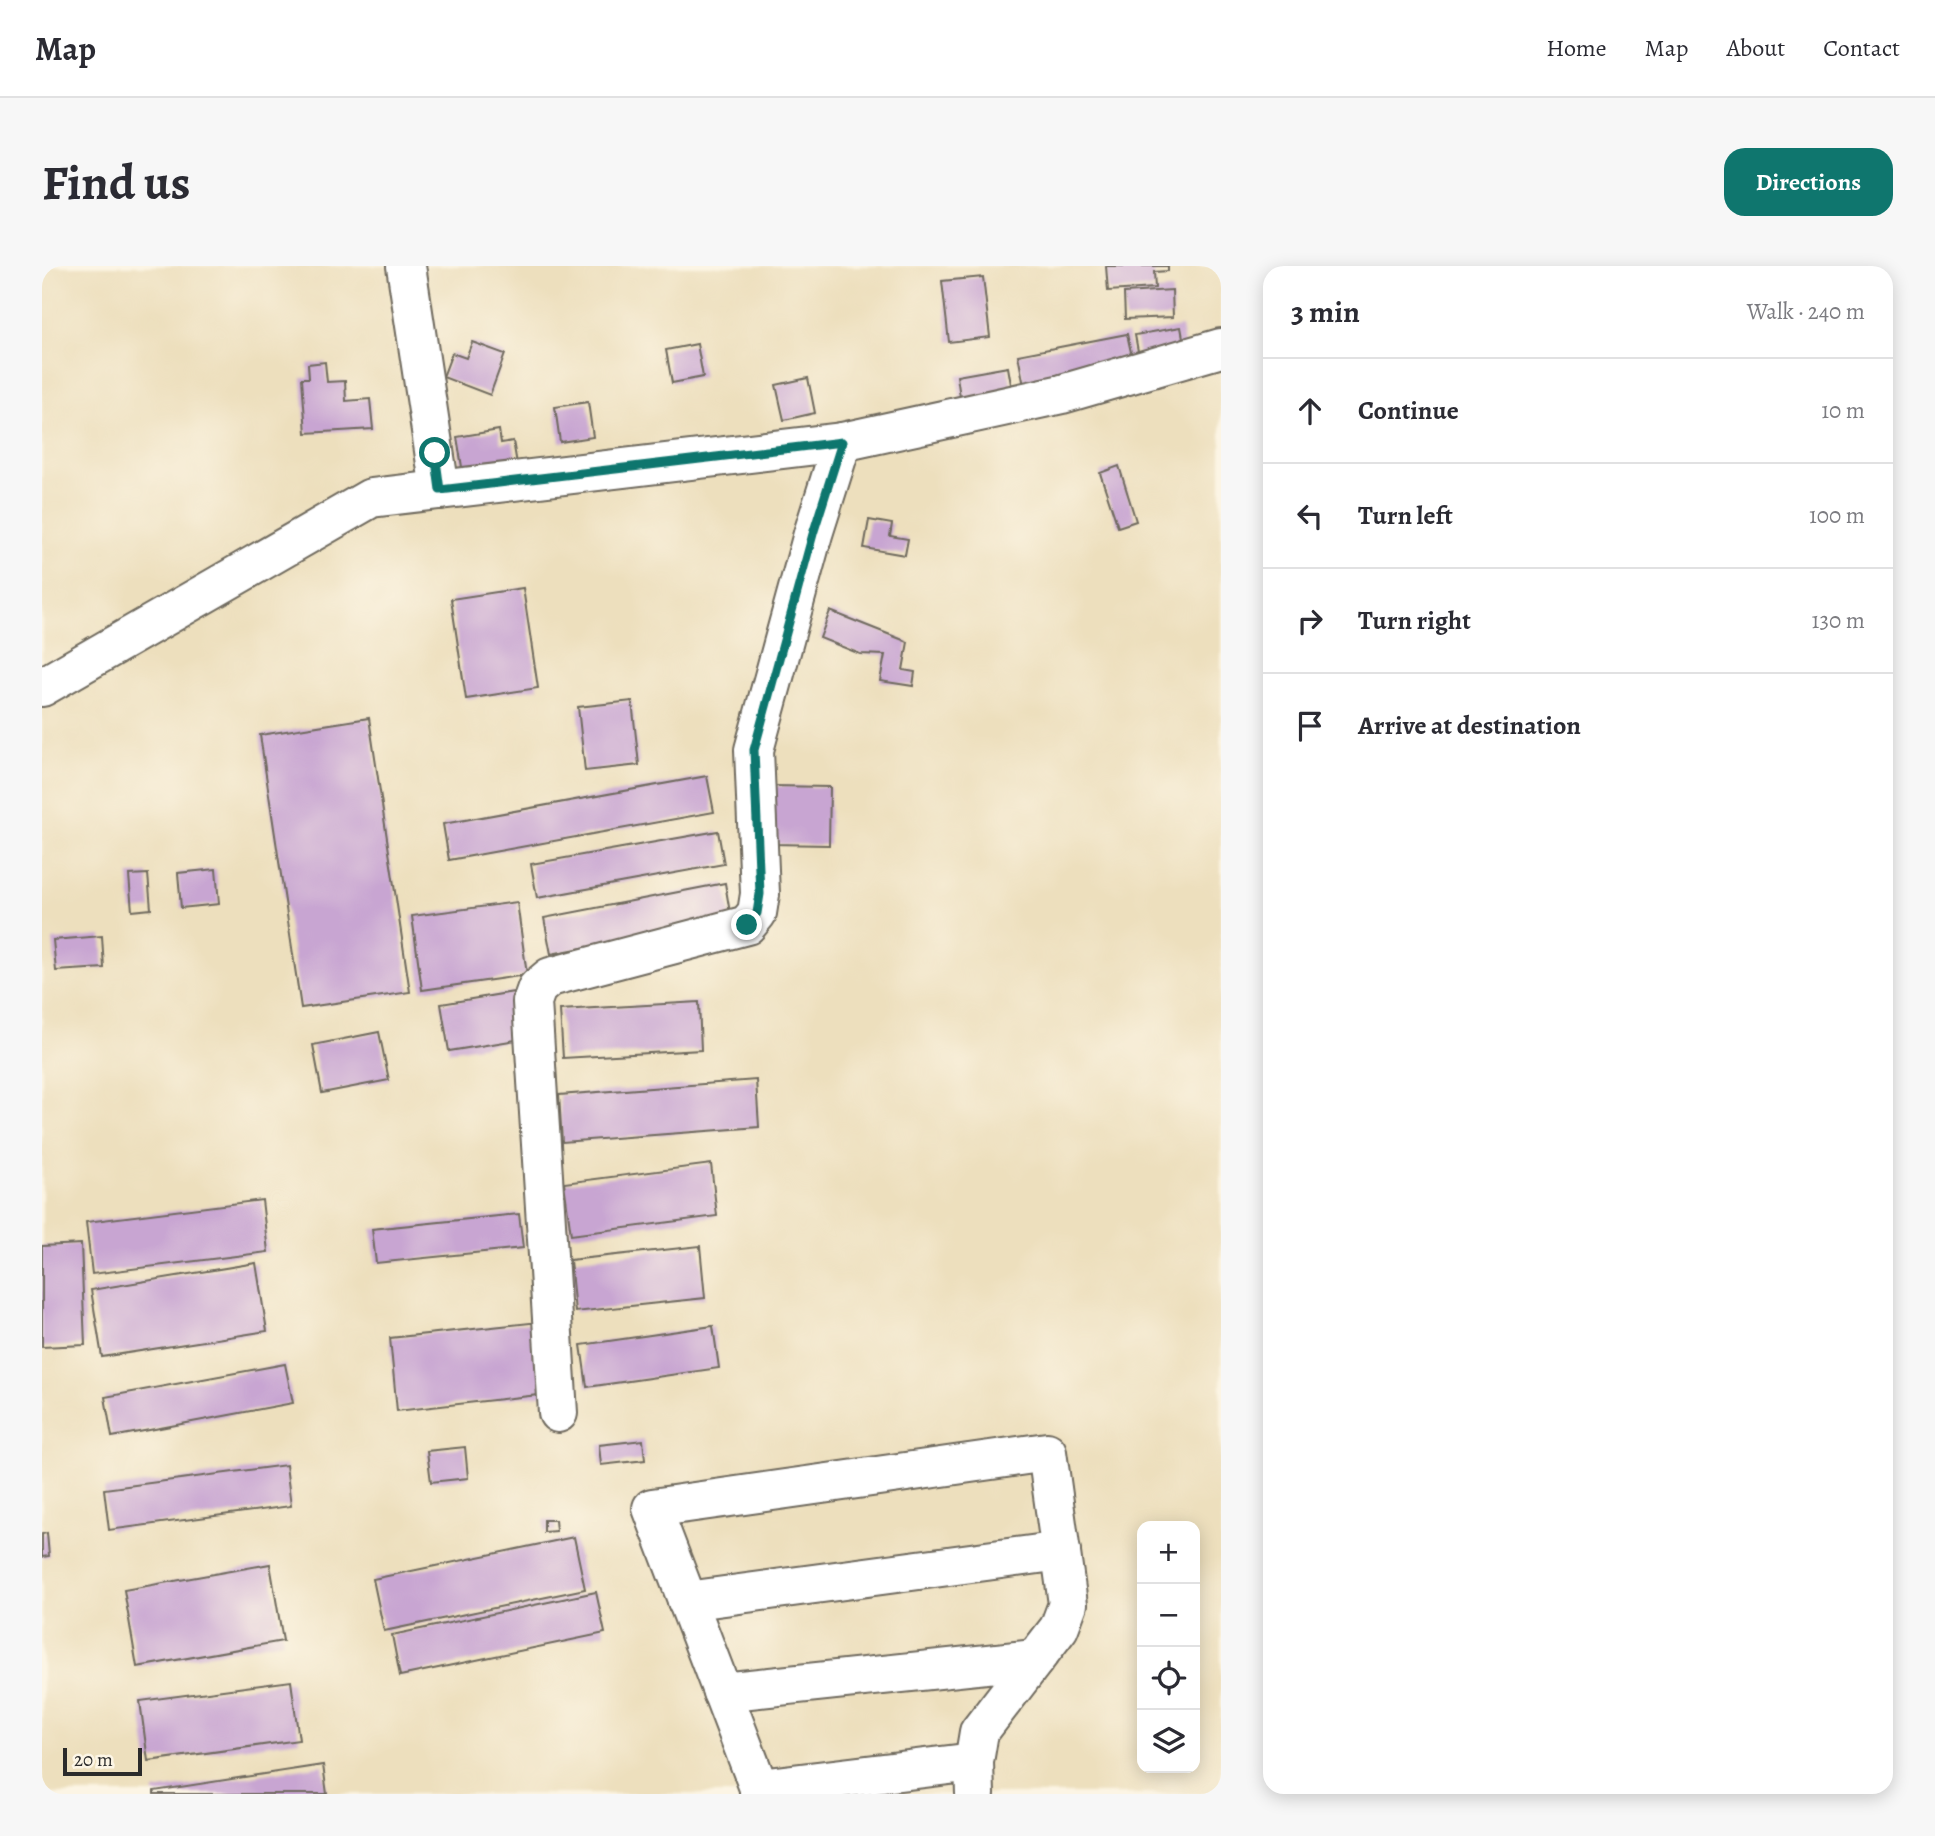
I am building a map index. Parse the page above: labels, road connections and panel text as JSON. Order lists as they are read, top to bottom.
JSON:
{
  "scale_bar": "20 m",
  "page": {
    "header": "Map",
    "nav": [
      "Home",
      "Map",
      "About",
      "Contact"
    ],
    "buttons": "Directions",
    "title": "Find us",
    "heading": ["3 min", "Walk · 240 m"],
    "list": [
      ["Continue", "10 m"],
      ["Turn left", "100 m"],
      ["Turn right", "130 m"],
      "Arrive at destination"
    ],
    "map_buttons": ["+", "−"],
    "scale": "20 m"
  }
}
